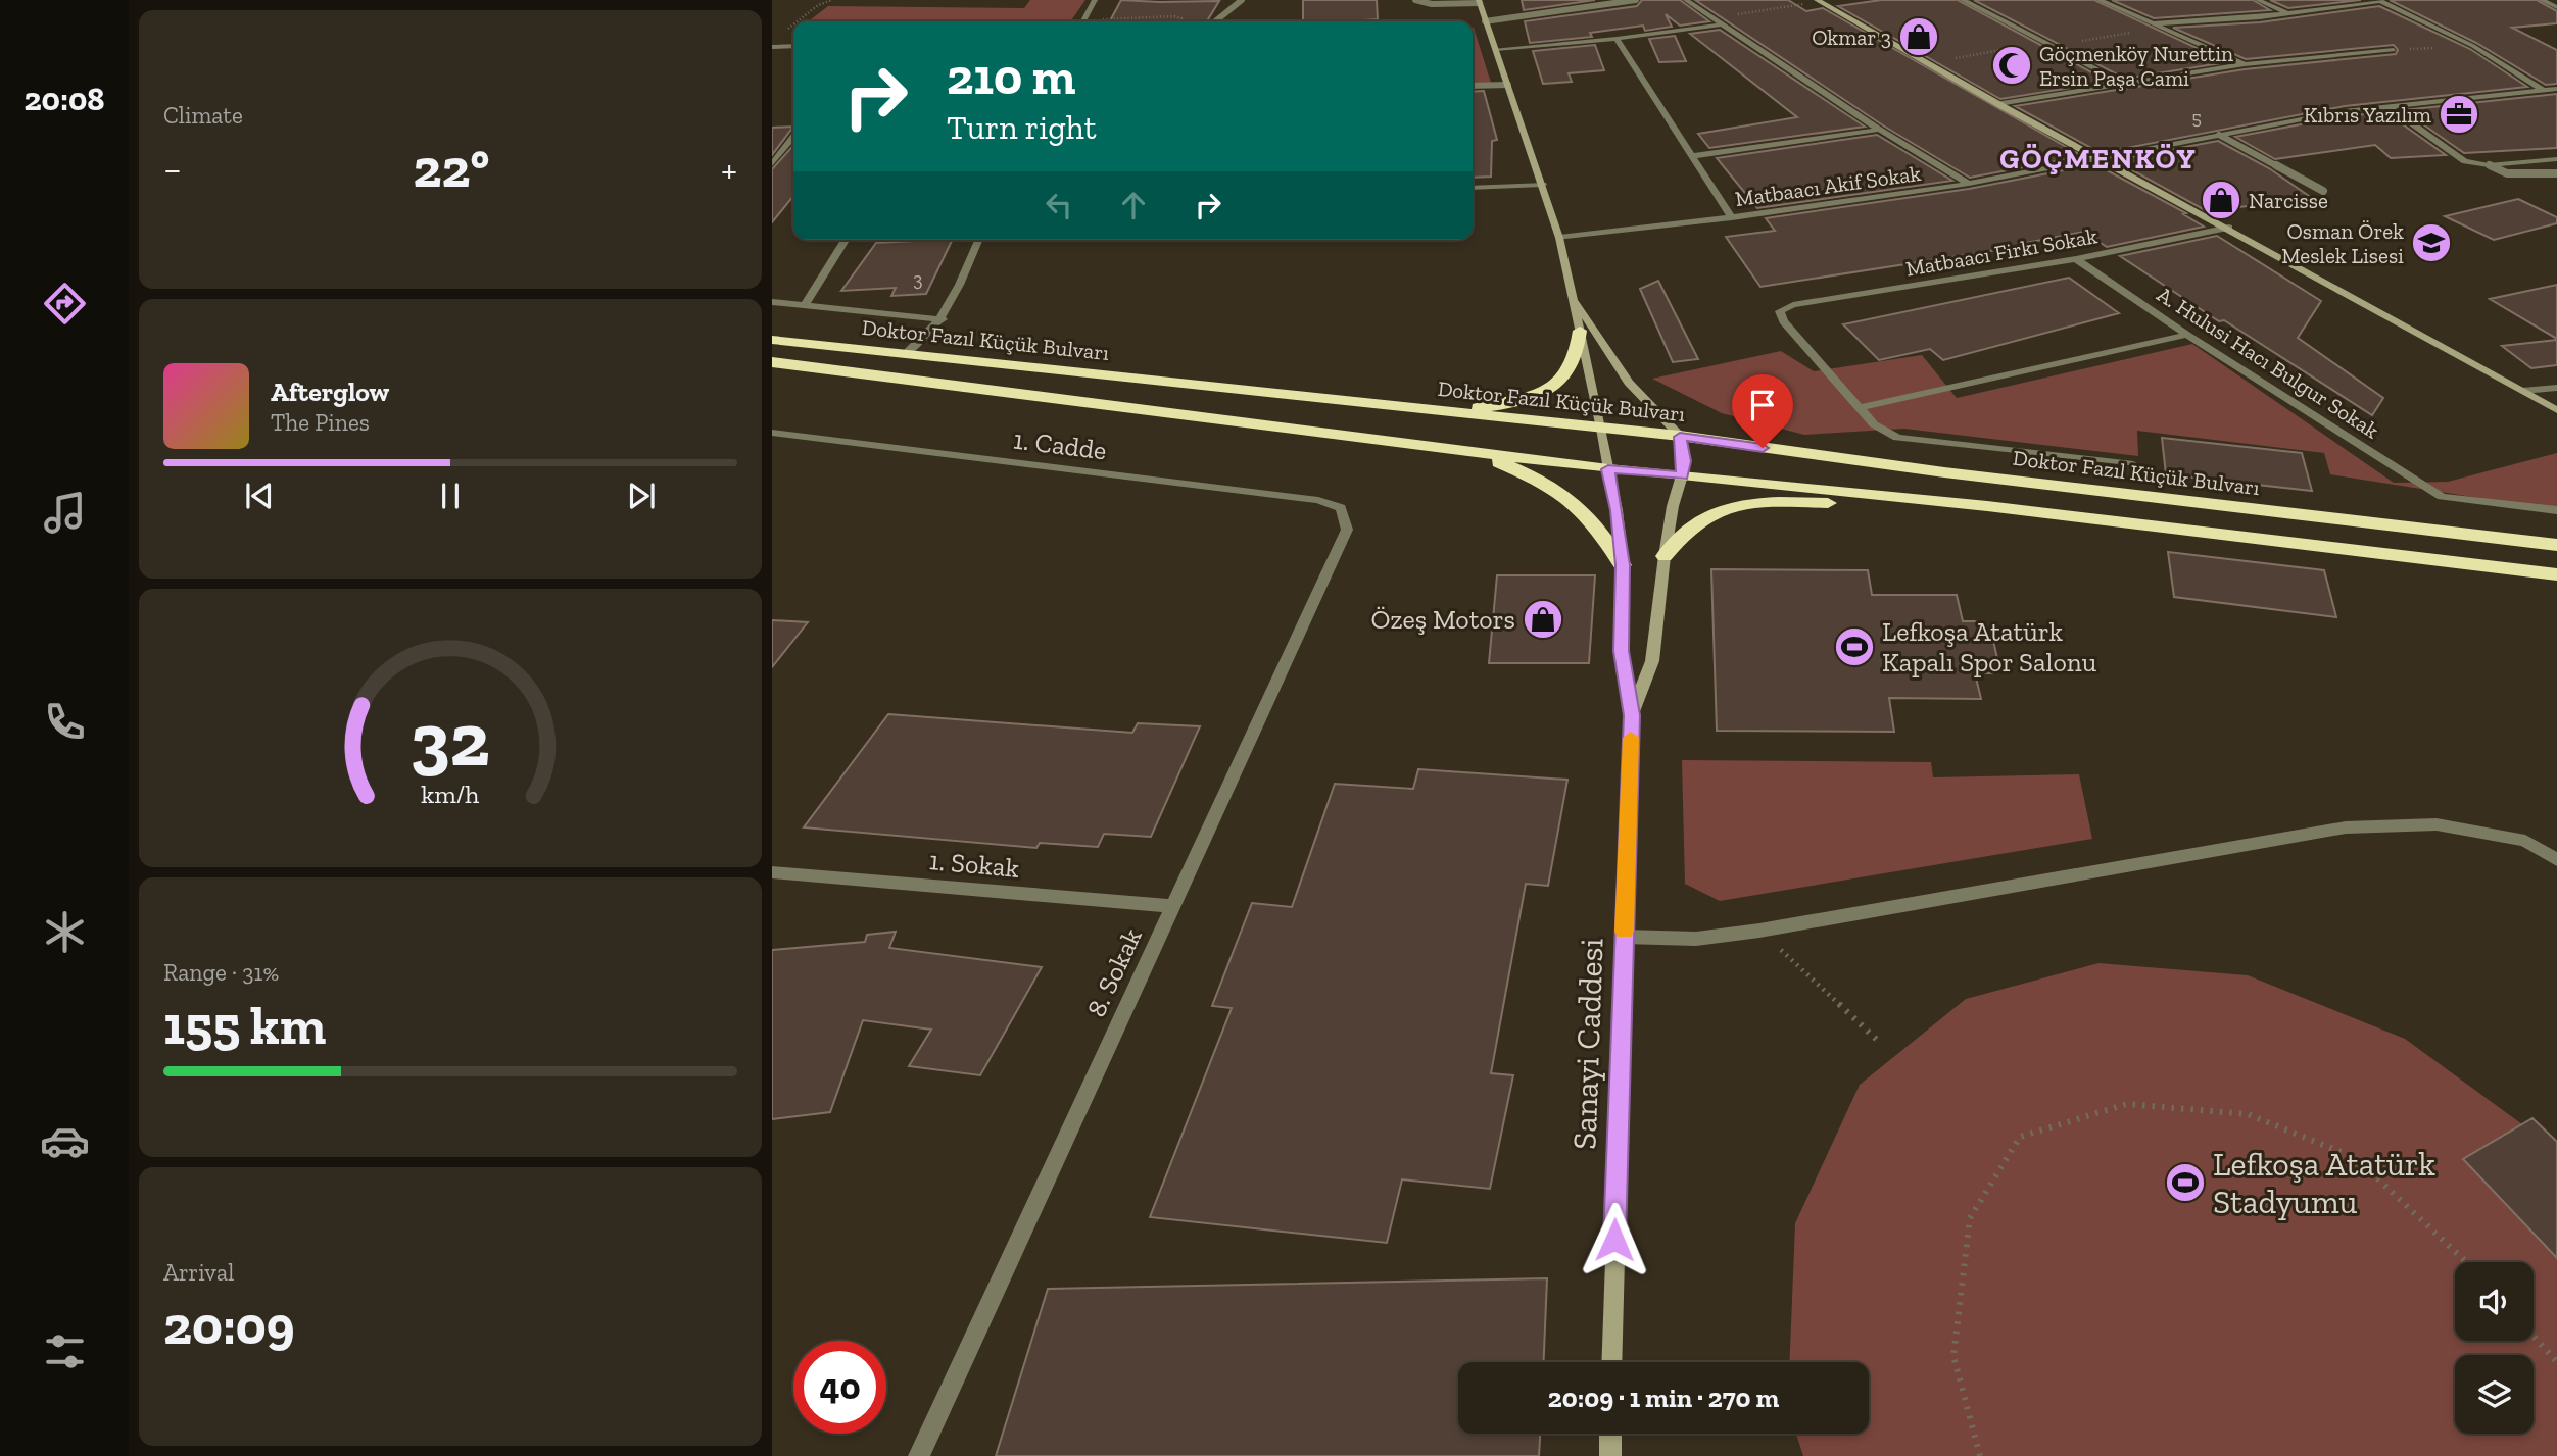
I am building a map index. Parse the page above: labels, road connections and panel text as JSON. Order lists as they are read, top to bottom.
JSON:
{
  "streets": {
    "highway": ["Doktor Fazıl Küçük Bulvarı"],
    "street": [
      "Matbaacı Akif Sokak",
      "Matbaacı Firkı Sokak",
      "A. Hulusi Hacı Bulgur Sokak",
      "1. Cadde",
      "1. Sokak",
      "8. Sokak",
      "Sanayi Caddesi"
    ]
  },
  "crossings": [
    ["Matbaacı Akif Sokak", "Sanayi Caddesi"],
    ["Matbaacı Firkı Sokak", "A. Hulusi Hacı Bulgur Sokak"],
    ["Doktor Fazıl Küçük Bulvarı", "Sanayi Caddesi"],
    ["1. Cadde", "8. Sokak"],
    ["1. Sokak", "8. Sokak"]
  ],
  "districts": ["GÖÇMENKÖY"],
  "places": {
    "shop": ["Okmar 3", "Narcisse", "Özeş Motors"],
    "mosque": ["Göçmenköy Nurettin Ersin Paşa Cami"],
    "office": ["Kıbrıs Yazılım"],
    "school or university": ["Osman Örek Meslek Lisesi"],
    "sports": ["Lefkoşa Atatürk Kapalı Spor Salonu", "Lefkoşa Atatürk Stadyumu"]
  },
  "house_numbers": ["5", "3"],
  "page": {
    "tabs": "20:08",
    "tile": [
      "Climate",
      ["Range · 31%", "155 km"],
      ["Arrival", "20:09"]
    ],
    "turn": ["210 m", "Turn right"],
    "heat": ["−", "22°", "+"],
    "song": ["Afterglow", "The Pines"],
    "limit": "40",
    "trip": "20:09 · 1 min · 270 m",
    "gauge": ["32", "km/h"]
  }
}
